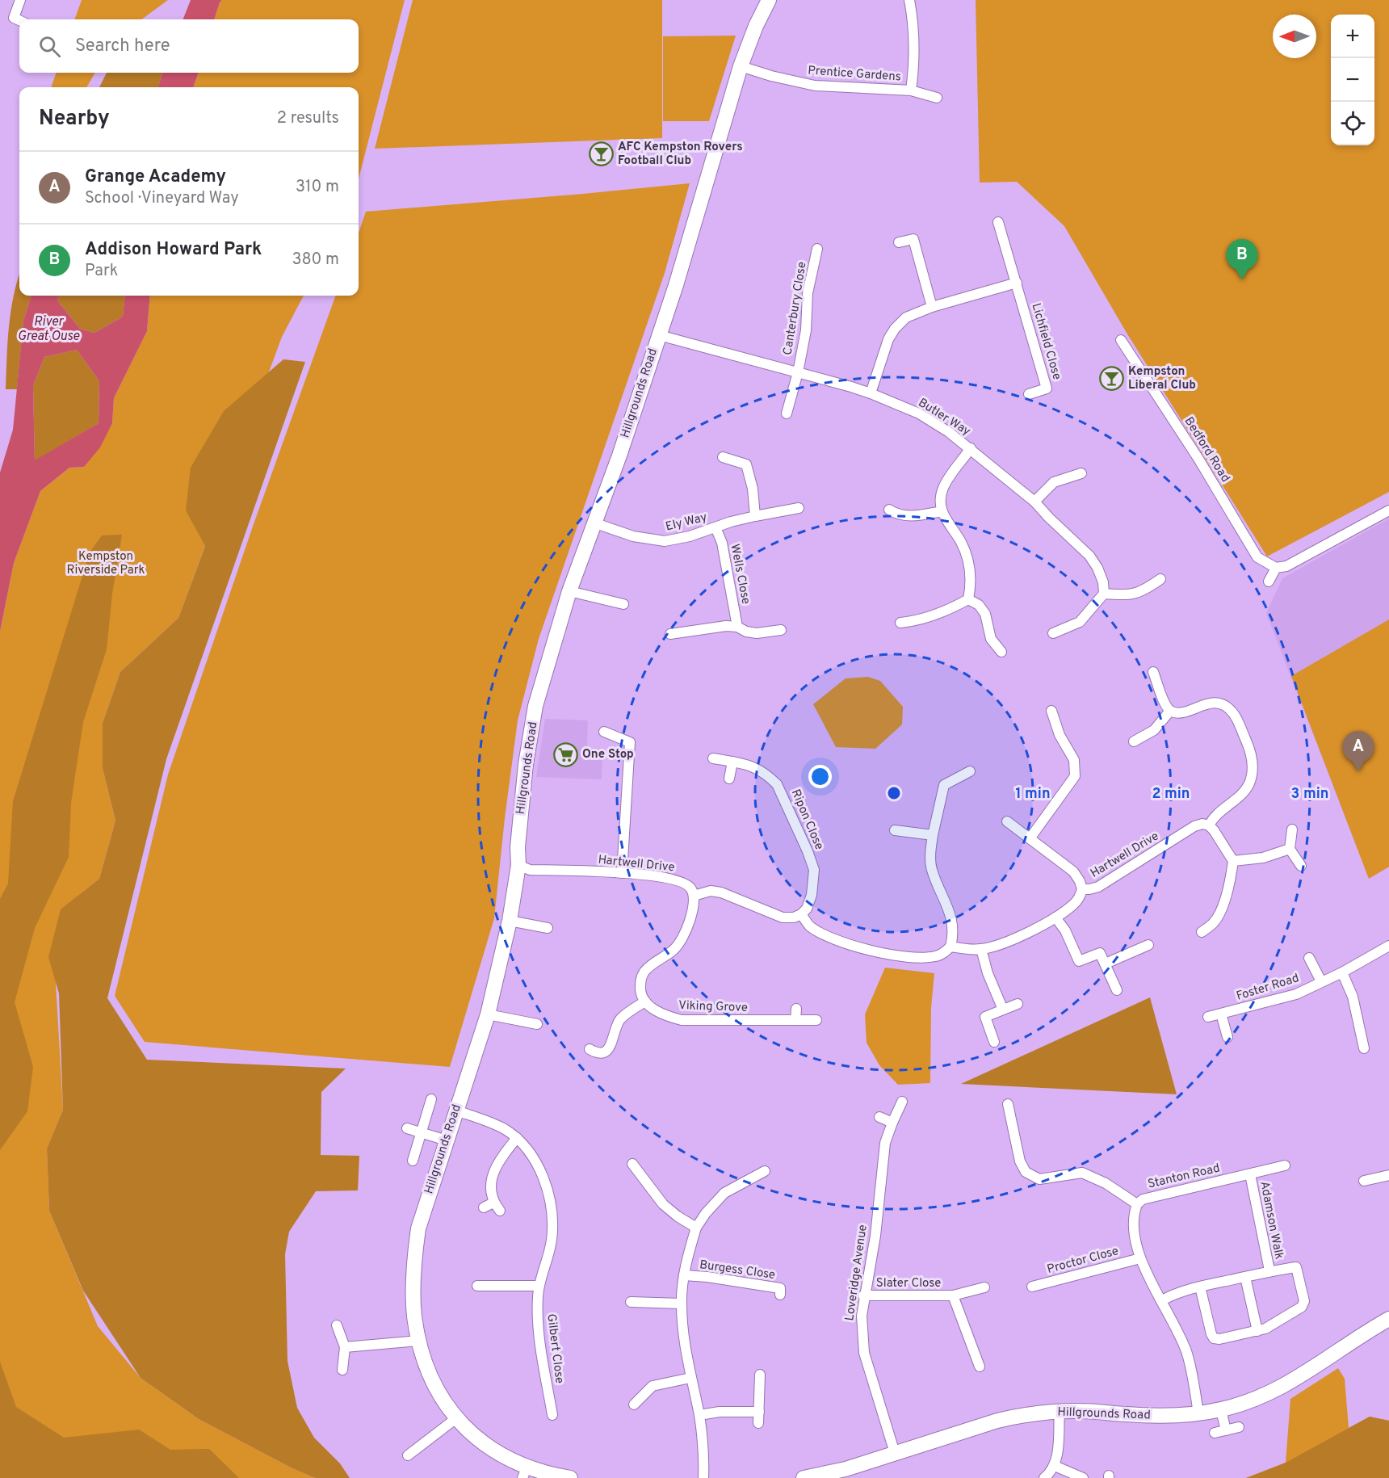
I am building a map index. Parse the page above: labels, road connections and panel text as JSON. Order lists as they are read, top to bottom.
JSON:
{
  "streets": {
    "street": [
      "Prentice Gardens",
      "Canterbury Close",
      "Lichfield Close",
      "Hillgrounds Road",
      "Butler Way",
      "Bedford Road",
      "Ely Way",
      "Wells Close",
      "Ripon Close",
      "Hartwell Drive",
      "Foster Road",
      "Viking Grove",
      "Stanton Road",
      "Adamson Walk",
      "Proctor Close",
      "Burgess Close",
      "Loveridge Avenue",
      "Slater Close",
      "Gilbert Close"
    ]
  },
  "crossings": [
    ["Prentice Gardens", "Hillgrounds Road"],
    ["Canterbury Close", "Butler Way"],
    ["Hillgrounds Road", "Butler Way"],
    ["Hillgrounds Road", "Ely Way"],
    ["Hillgrounds Road", "Hartwell Drive"],
    ["Hillgrounds Road", "Loveridge Avenue"],
    ["Hillgrounds Road", "Gilbert Close"],
    ["Ely Way", "Wells Close"],
    ["Ripon Close", "Hartwell Drive"],
    ["Stanton Road", "Adamson Walk"],
    ["Loveridge Avenue", "Slater Close"]
  ],
  "water": ["River Great Ouse"],
  "parks": ["Kempston Riverside Park"],
  "places": {
    "bar": ["AFC Kempston Rovers Football Club", "Kempston Liberal Club"],
    "supermarket": ["One Stop"]
  },
  "north": "left",
  "page": {
    "map_buttons": ["+", "−"],
    "search": "Search here",
    "heading": ["Nearby", "2 results"],
    "list": [
      {
        "mark": "A",
        "name": "Grange Academy",
        "note": "School · Vineyard Way",
        "value": "310 m"
      },
      {
        "mark": "B",
        "name": "Addison Howard Park",
        "note": "Park",
        "value": "380 m"
      }
    ],
    "pins": ["B", "A"]
  },
  "rings": ["1 min", "2 min", "3 min"]
}
